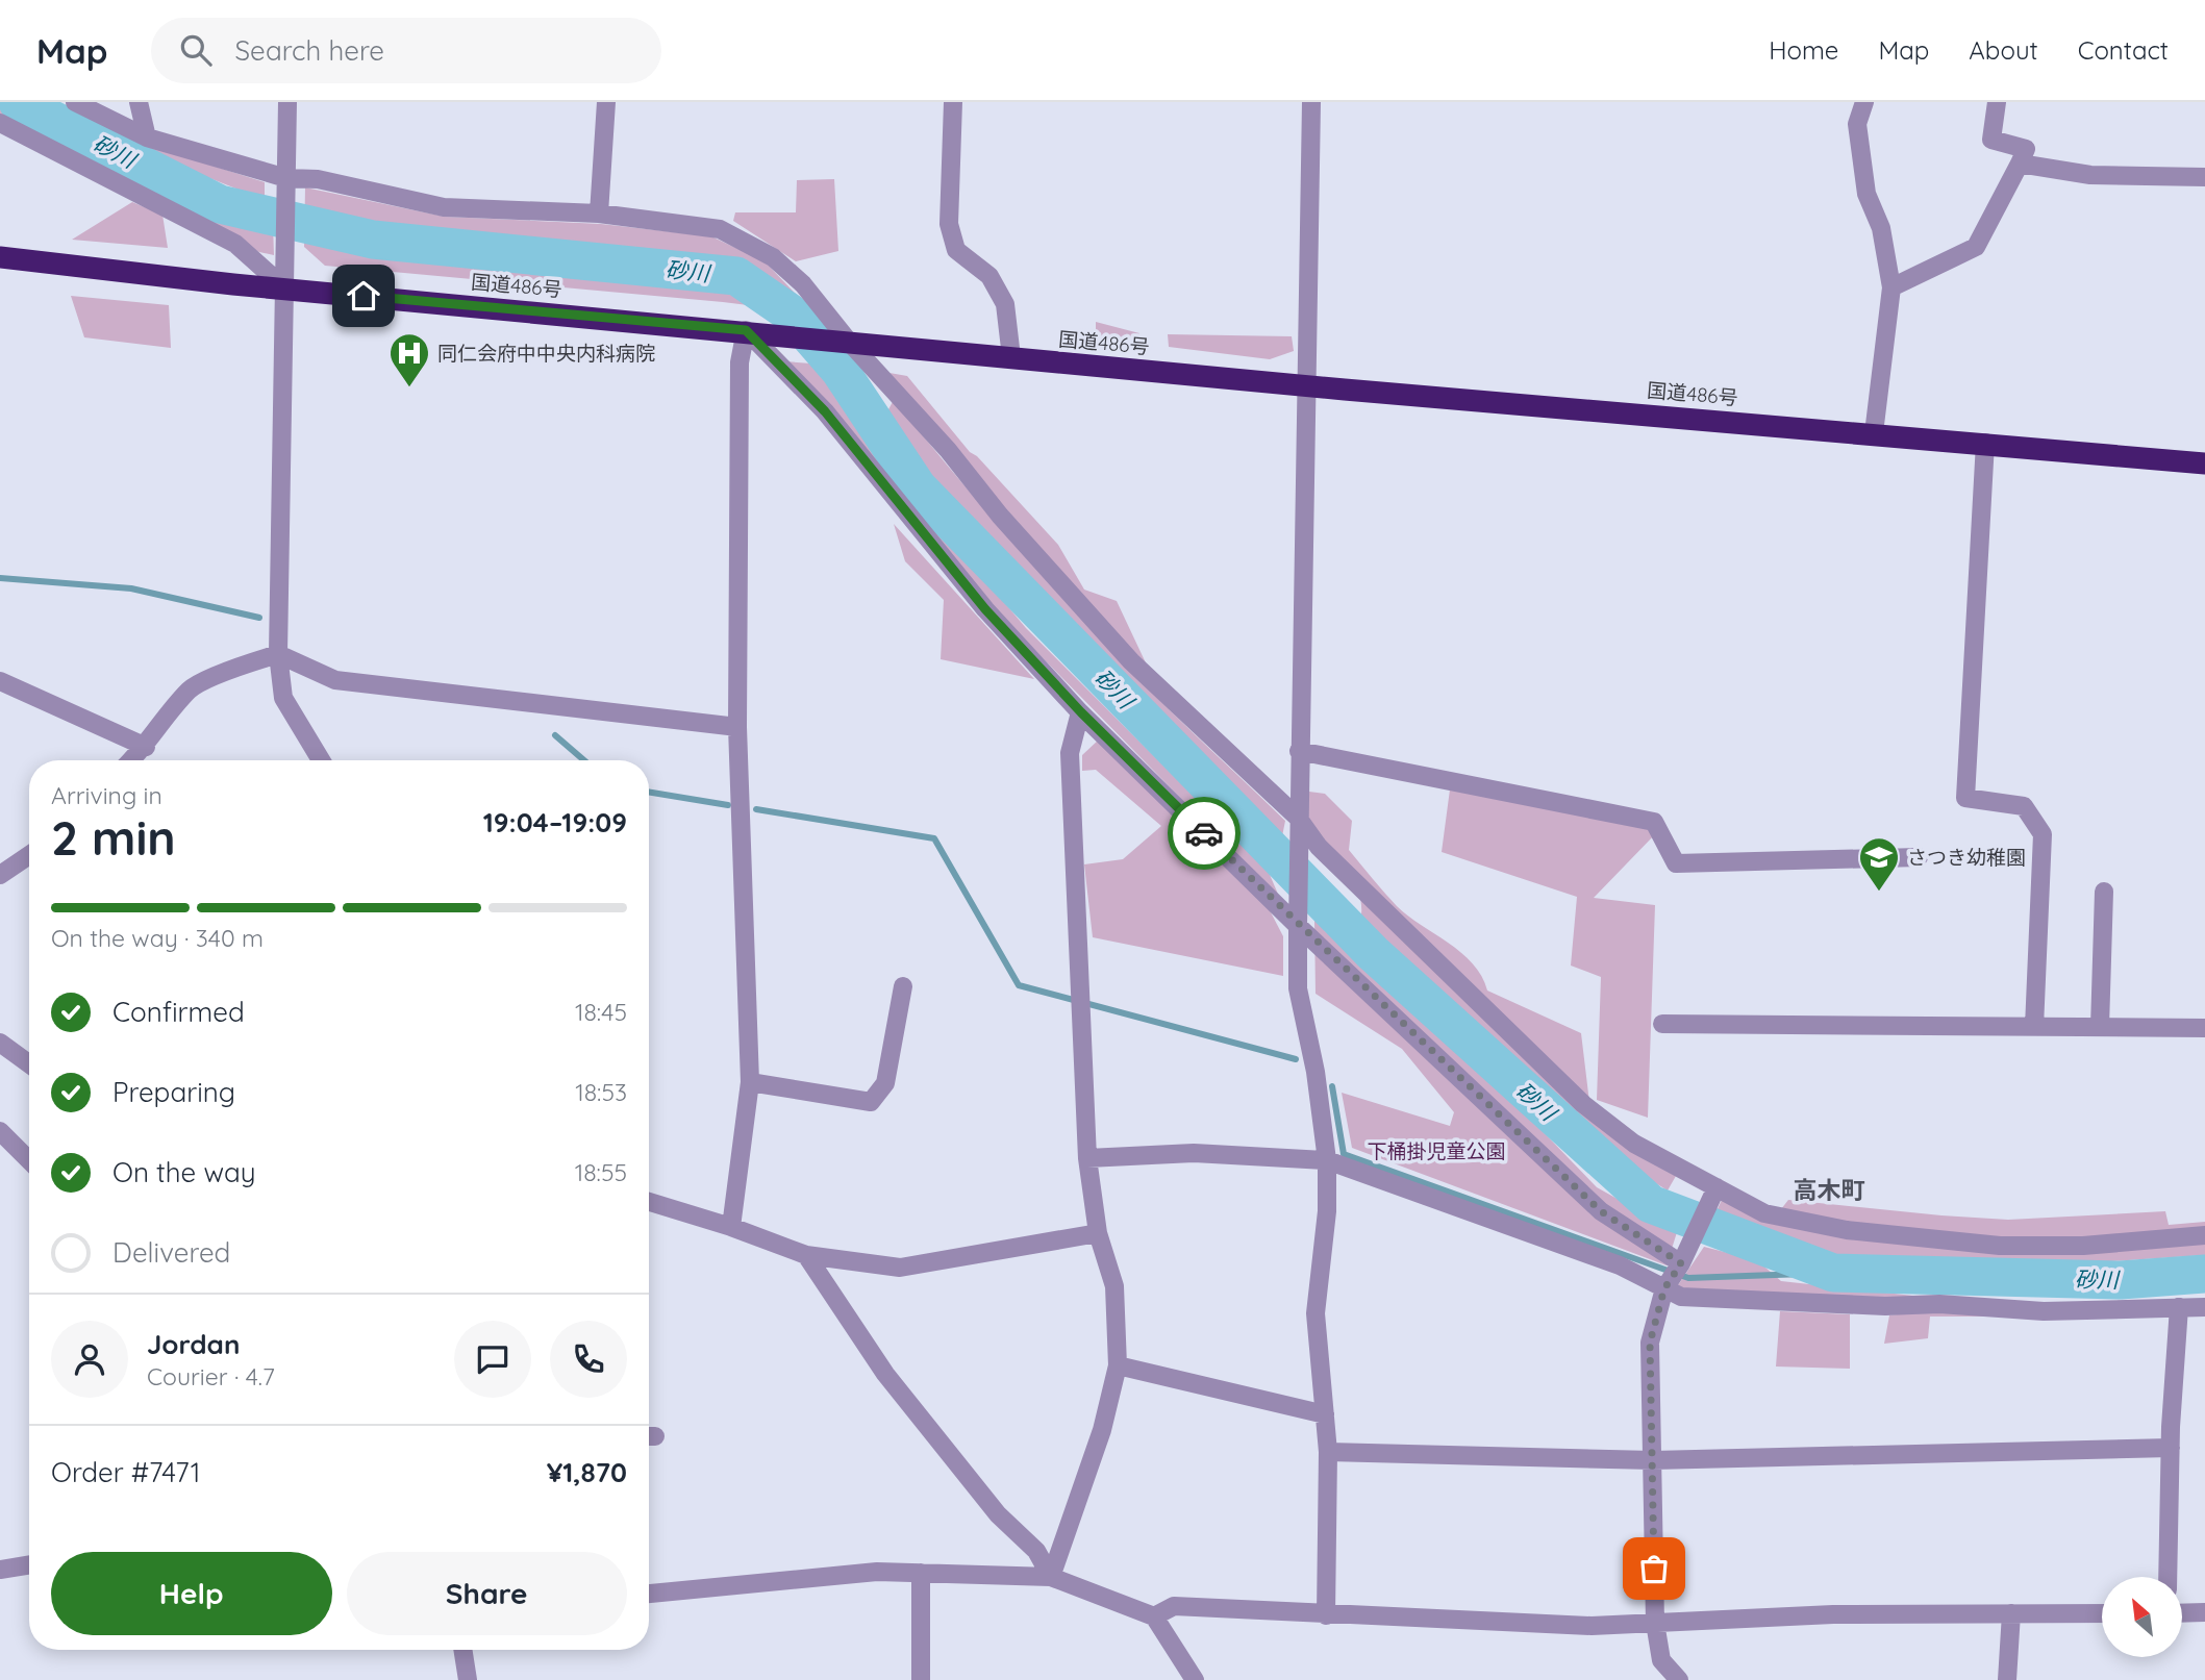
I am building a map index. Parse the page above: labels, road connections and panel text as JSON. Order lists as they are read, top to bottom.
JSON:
{
  "streets": {
    "highway": ["国道486号"]
  },
  "districts": ["高木町"],
  "water": ["砂川"],
  "parks": ["下桶掛児童公園"],
  "places": {
    "hospital": ["同仁会府中中央内科病院"],
    "school or university": ["さつき幼稚園"]
  },
  "north": "top left",
  "page": {
    "header": "Map",
    "search": "Search here",
    "nav": [
      "Home",
      "Map",
      "About",
      "Contact"
    ],
    "heading": ["2 min", "Arriving in", "19:04–19:09"],
    "panel": [
      "Jordan",
      "Courier · 4.7",
      "Order #7471",
      "¥1,870"
    ],
    "bar": "On the way · 340 m",
    "list": [
      ["Confirmed", "18:45"],
      ["Preparing", "18:53"],
      ["On the way", "18:55"],
      "Delivered"
    ],
    "buttons": ["Help", "Share"]
  }
}
